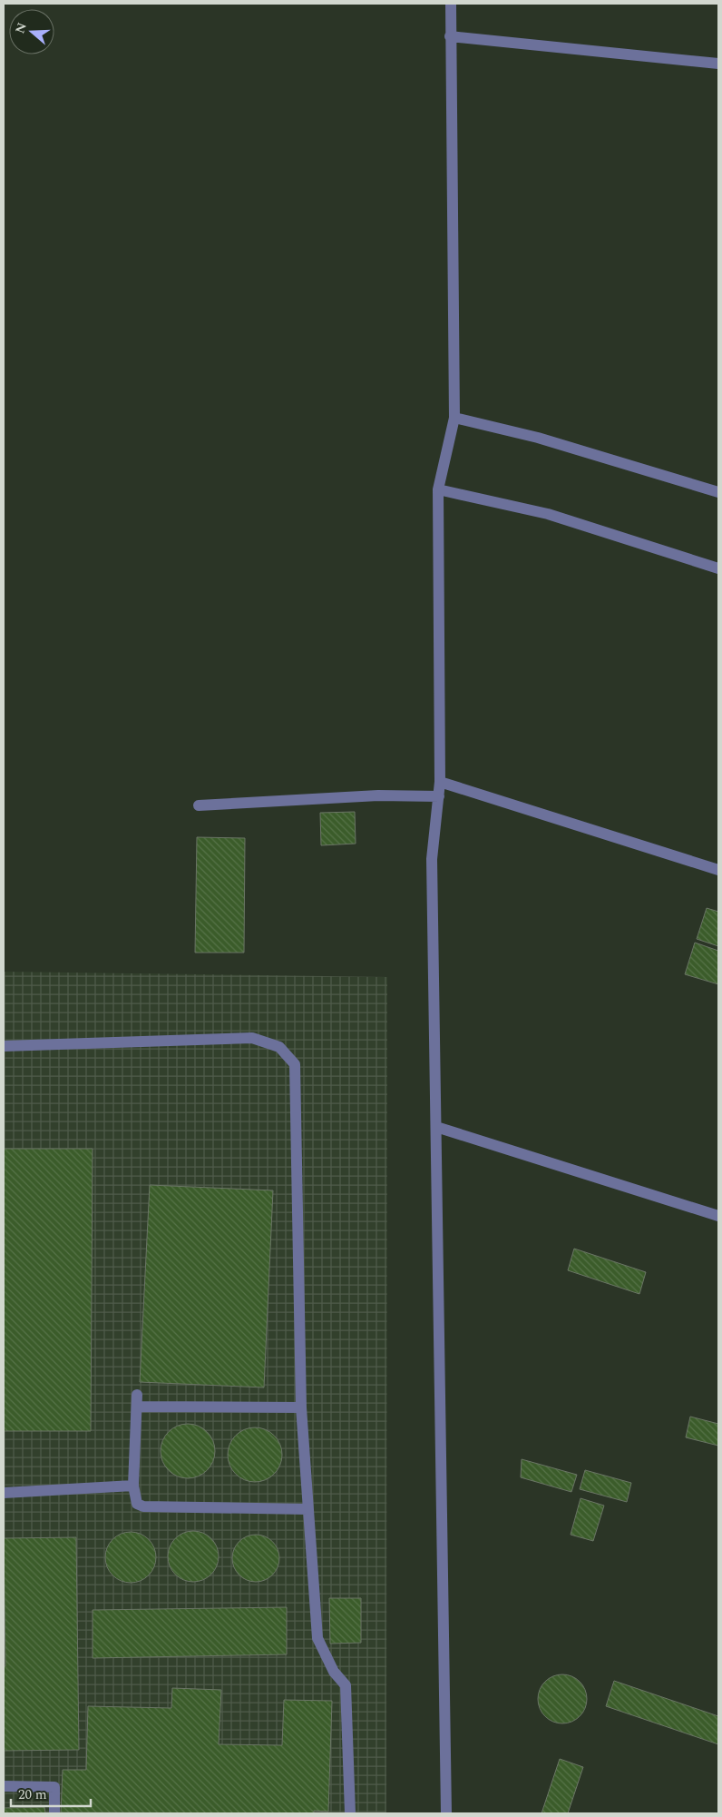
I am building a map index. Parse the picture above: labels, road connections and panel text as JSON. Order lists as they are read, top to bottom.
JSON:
{
  "scale_bar": "20 m",
  "north": "left"
}
